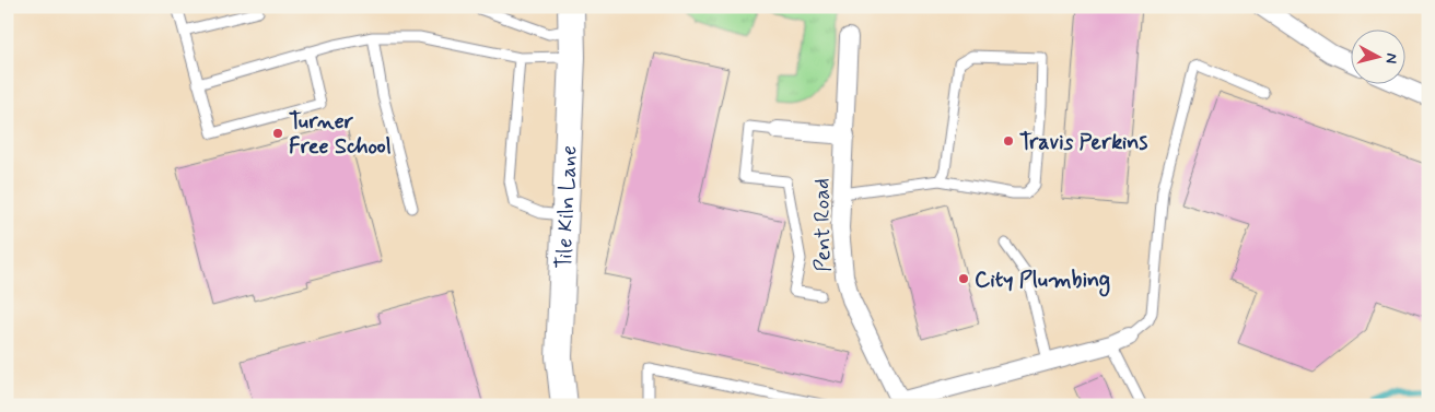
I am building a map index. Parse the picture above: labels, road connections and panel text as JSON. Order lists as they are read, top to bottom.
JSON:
{
  "streets": {
    "street": ["Tile Kiln Lane", "Pent Road"]
  },
  "places": ["Turner Free School", "Travis Perkins", "City Plumbing"],
  "north": "right"
}
